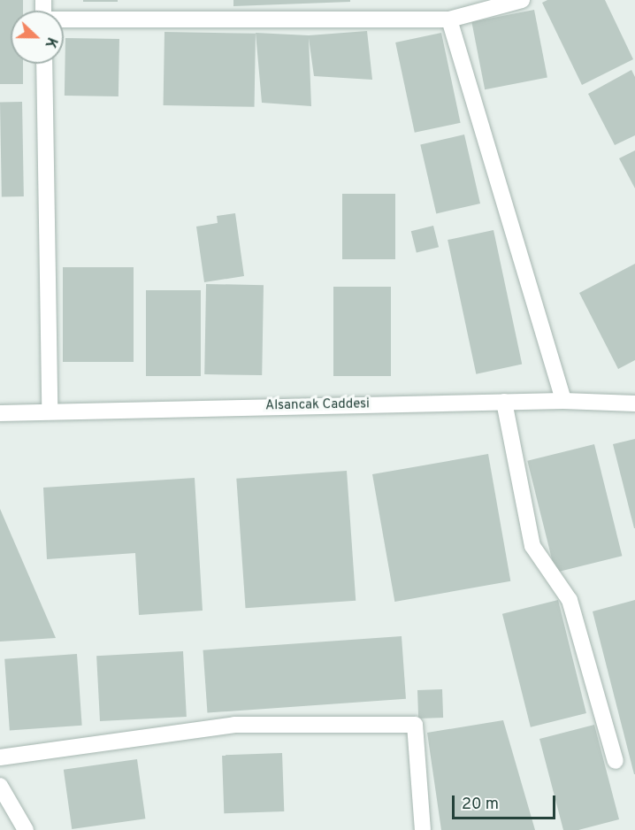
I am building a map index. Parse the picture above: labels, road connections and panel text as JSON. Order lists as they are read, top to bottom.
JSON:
{
  "streets": {
    "street": ["Alsancak Caddesi"]
  },
  "scale_bar": "20 m",
  "north": "right"
}
